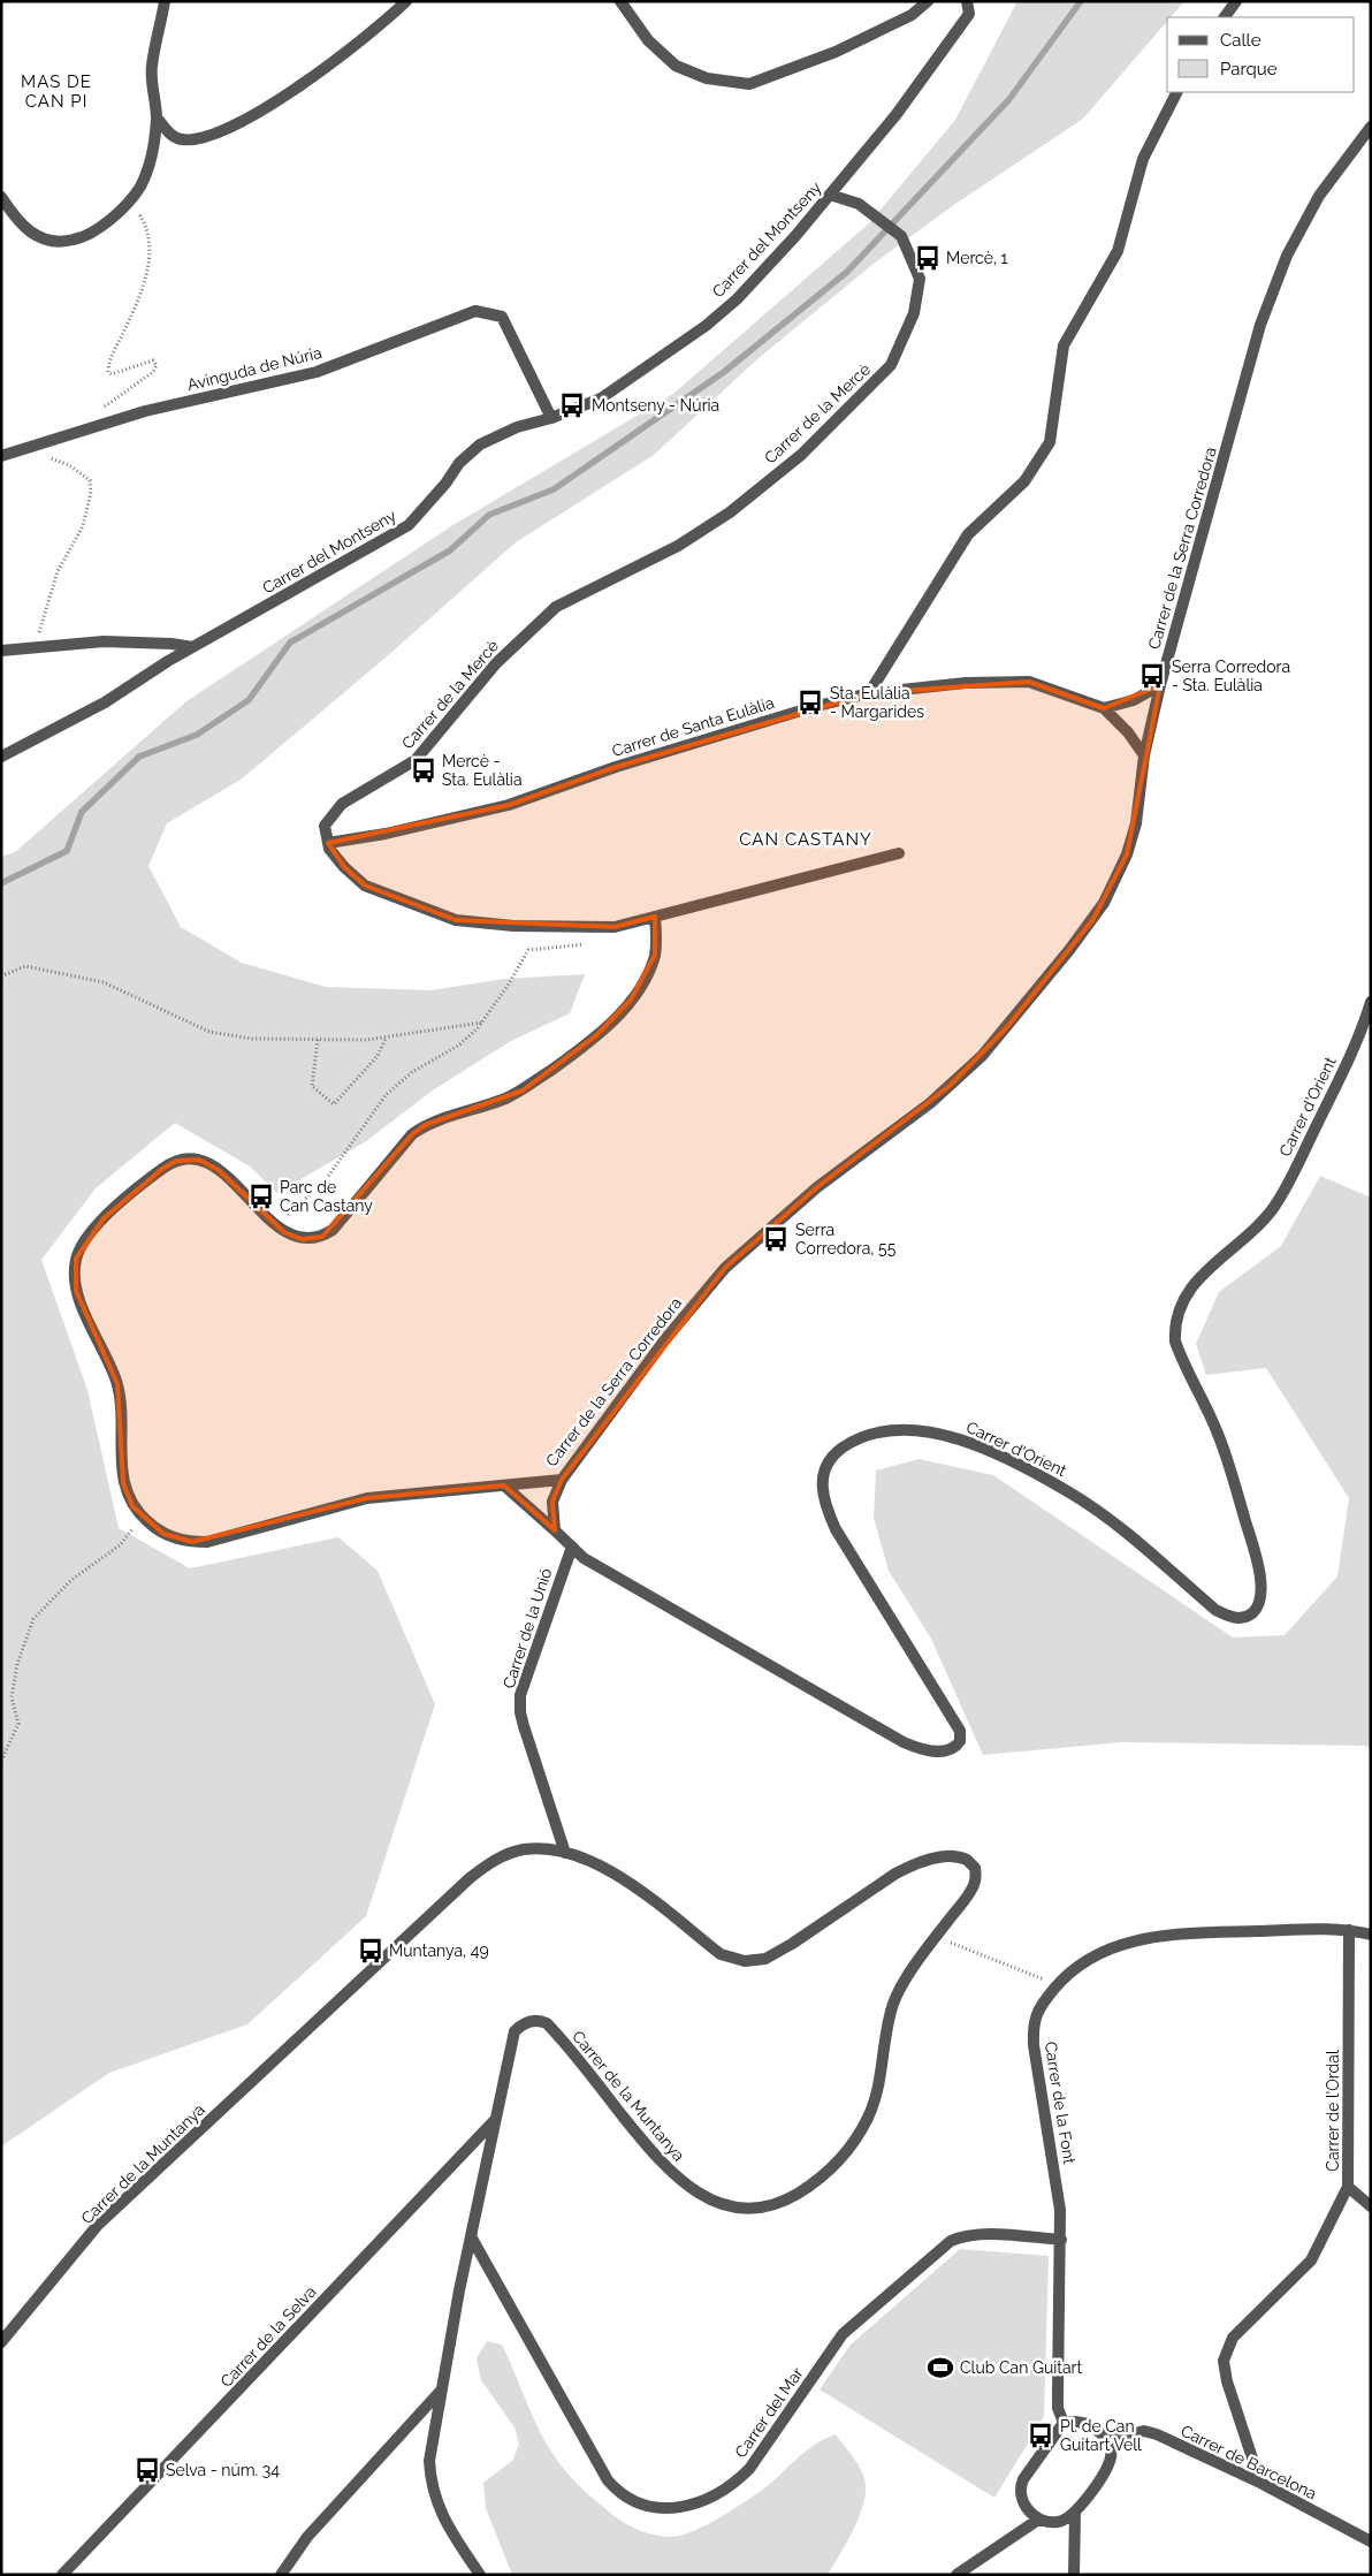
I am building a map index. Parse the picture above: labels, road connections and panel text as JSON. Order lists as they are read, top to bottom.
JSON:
{
  "streets": {
    "street": [
      "Carrer del Montseny",
      "Avinguda de Núria",
      "Carrer de la Mercè",
      "Carrer de la Serra Corredora",
      "Carrer de Santa Eulàlia",
      "Carrer d'Orient",
      "Carrer de la Unió",
      "Carrer de la Muntanya",
      "Carrer de la Font",
      "Carrer de l'Ordal",
      "Carrer de la Selva",
      "Carrer del Mar",
      "Carrer de Barcelona"
    ]
  },
  "crossings": [
    ["Carrer del Montseny", "Avinguda de Núria"],
    ["Carrer del Montseny", "Carrer de la Mercè"],
    ["Carrer de la Mercè", "Carrer de Santa Eulàlia"],
    ["Carrer de la Serra Corredora", "Carrer de Santa Eulàlia"],
    ["Carrer de la Serra Corredora", "Carrer d'Orient"],
    ["Carrer d'Orient", "Carrer de la Unió"],
    ["Carrer de la Unió", "Carrer de la Muntanya"],
    ["Carrer de la Muntanya", "Carrer de la Selva"],
    ["Carrer de la Muntanya", "Carrer del Mar"],
    ["Carrer de la Font", "Carrer de l'Ordal"],
    ["Carrer de la Font", "Carrer del Mar"],
    ["Carrer de la Font", "Carrer de Barcelona"],
    ["Carrer de l'Ordal", "Carrer de Barcelona"]
  ],
  "districts": ["MAS DE CAN PI", "CAN CASTANY"],
  "places": {
    "bus stop": [
      "Mercè, 1",
      "Montseny - Núria",
      "Serra Corredora - Sta. Eulàlia",
      "Sta. Eulàlia - Margarides",
      "Mercè - Sta. Eulàlia",
      "Parc de Can Castany",
      "Serra Corredora, 55",
      "Muntanya, 49",
      "Pl. de Can Guitart Vell",
      "Selva - núm. 34"
    ],
    "sports": ["Club Can Guitart"]
  },
  "legend": ["Calle", "Parque"]
}
